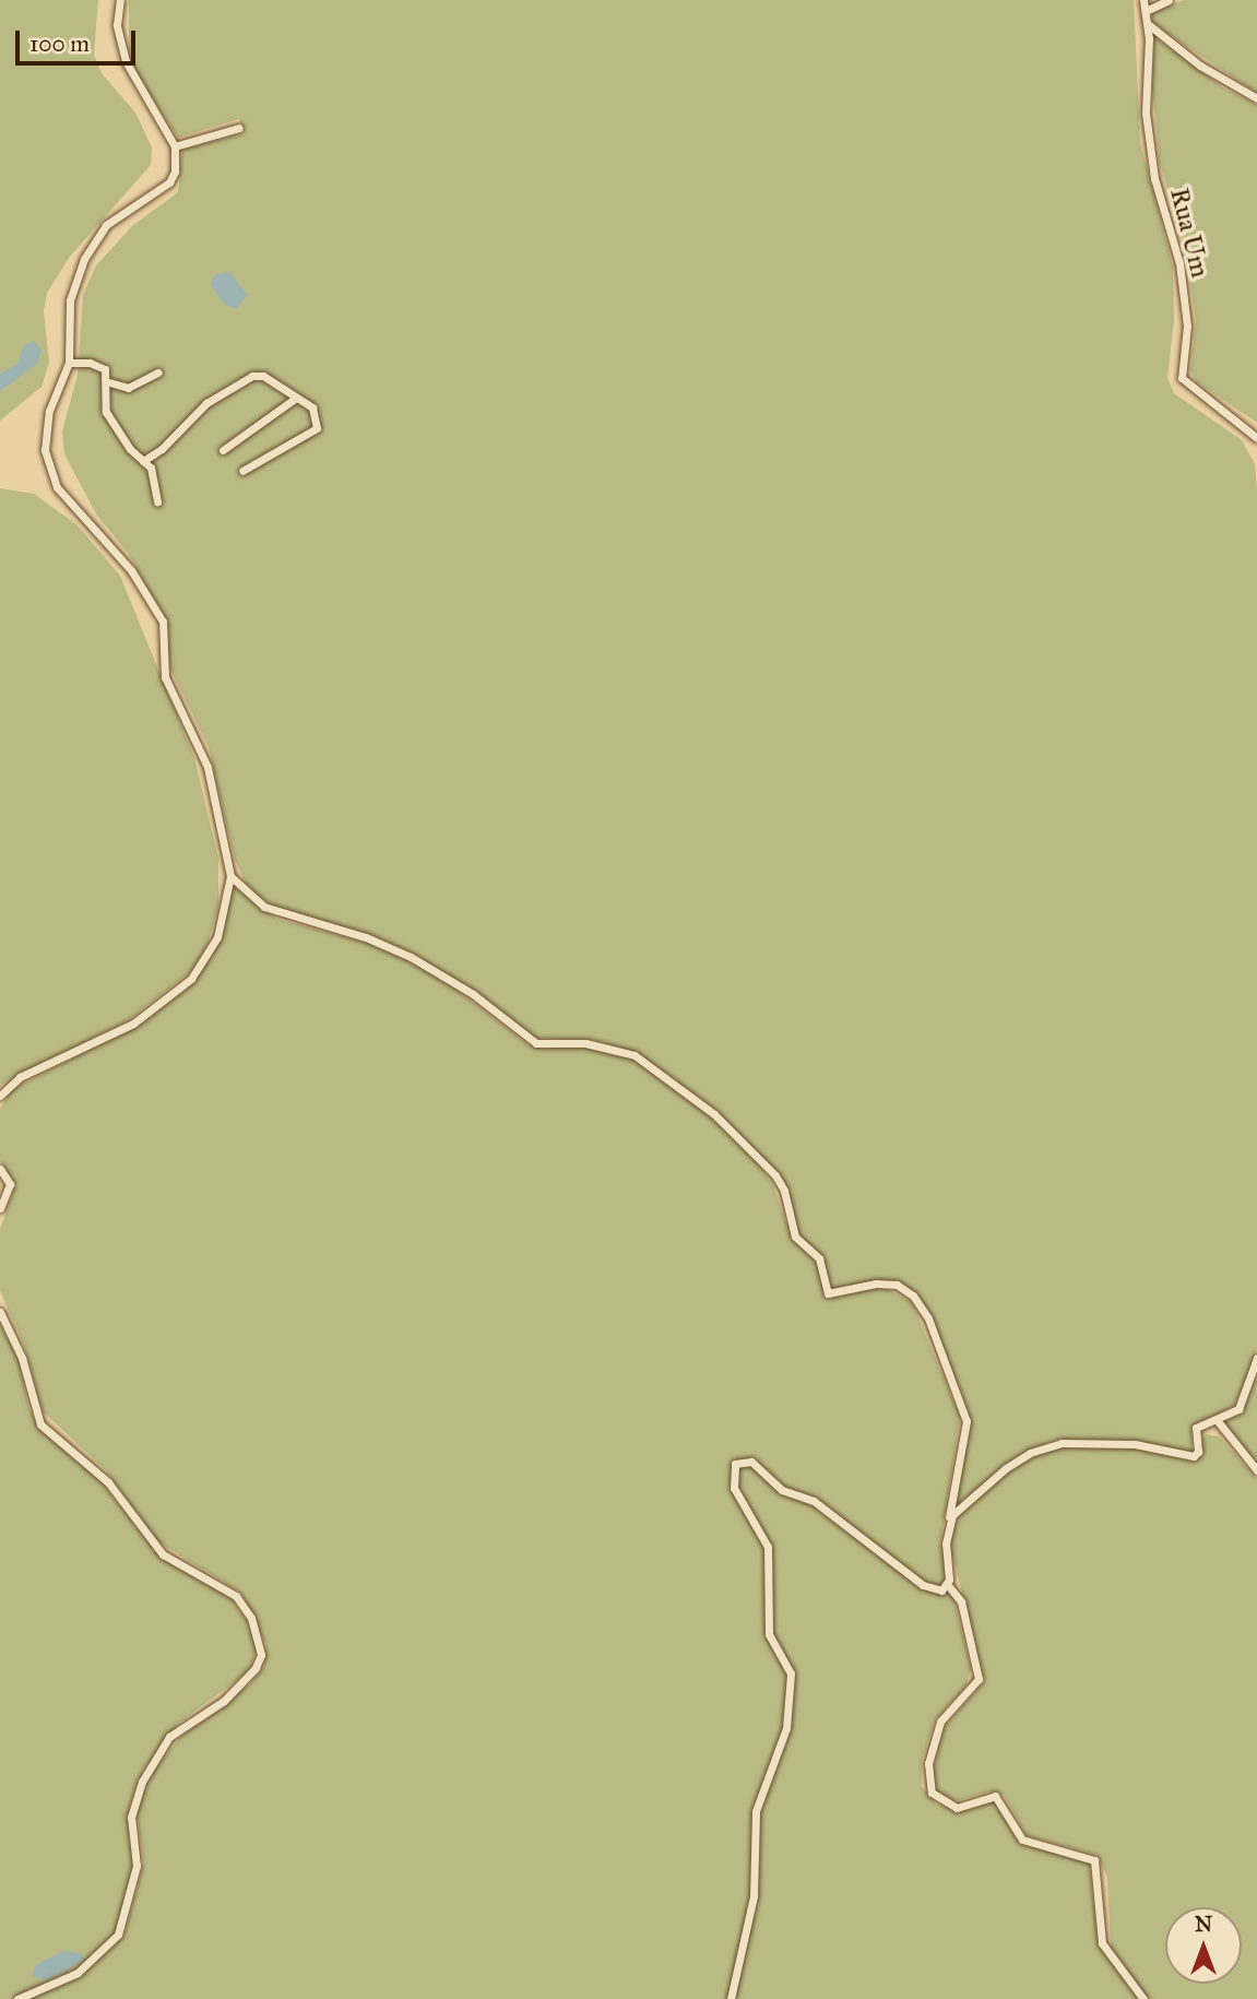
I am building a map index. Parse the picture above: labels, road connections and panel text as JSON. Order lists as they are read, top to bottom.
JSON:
{
  "streets": {
    "street": ["Rua Um"]
  },
  "scale_bar": "100 m",
  "north": "top"
}
